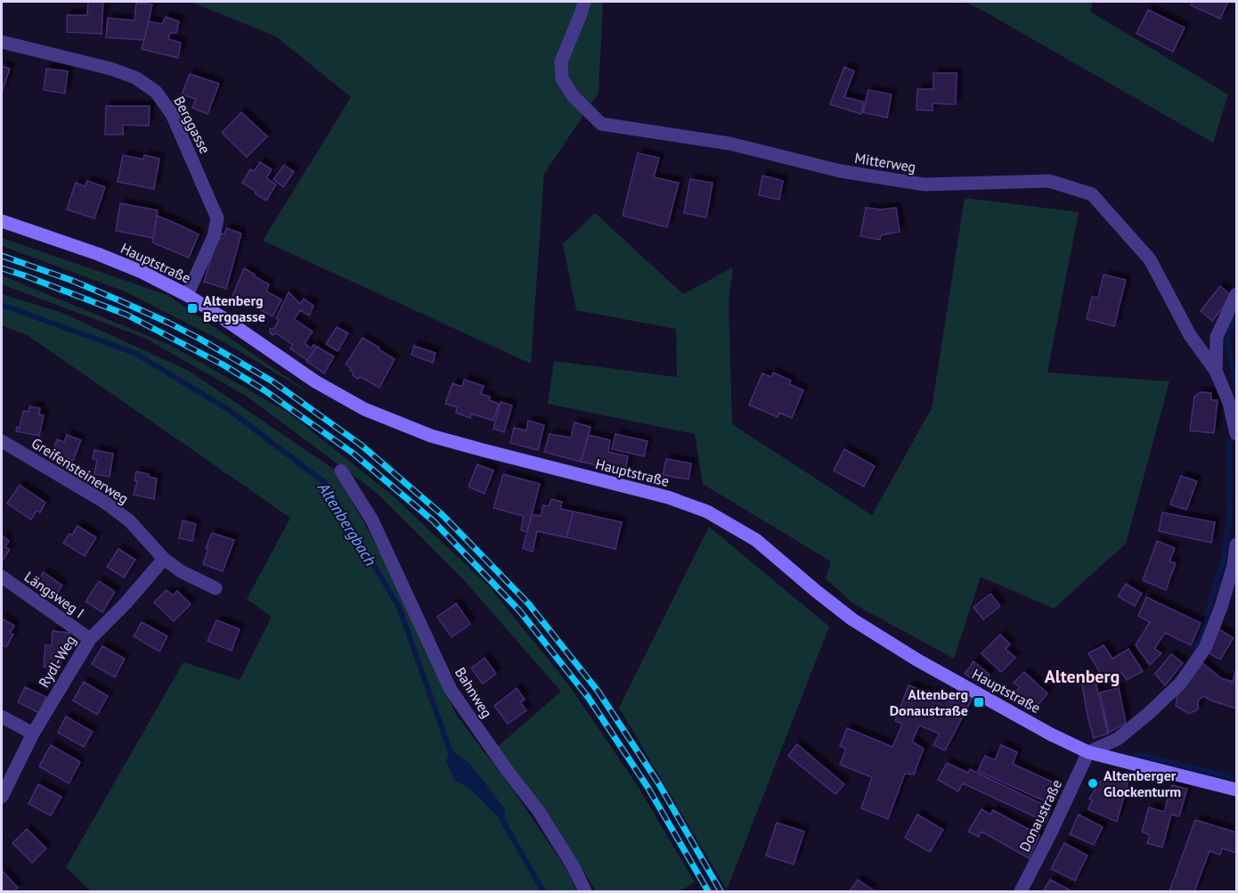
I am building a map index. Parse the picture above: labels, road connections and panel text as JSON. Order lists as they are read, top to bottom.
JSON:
{
  "streets": {
    "main road": ["Hauptstraße"],
    "street": [
      "Berggasse",
      "Mitterweg",
      "Greifensteinerweg",
      "Längsweg I",
      "Rydl-Weg",
      "Bahnweg",
      "Donaustraße"
    ]
  },
  "crossings": [
    ["Berggasse", "Hauptstraße"],
    ["Hauptstraße", "Donaustraße"],
    ["Greifensteinerweg", "Rydl-Weg"],
    ["Längsweg I", "Rydl-Weg"]
  ],
  "districts": ["Altenberg"],
  "water": ["Altenbergbach"],
  "places": {
    "transit": ["Altenberg Berggasse", "Altenberg Donaustraße"],
    "other": ["Altenberger Glockenturm"]
  }
}
